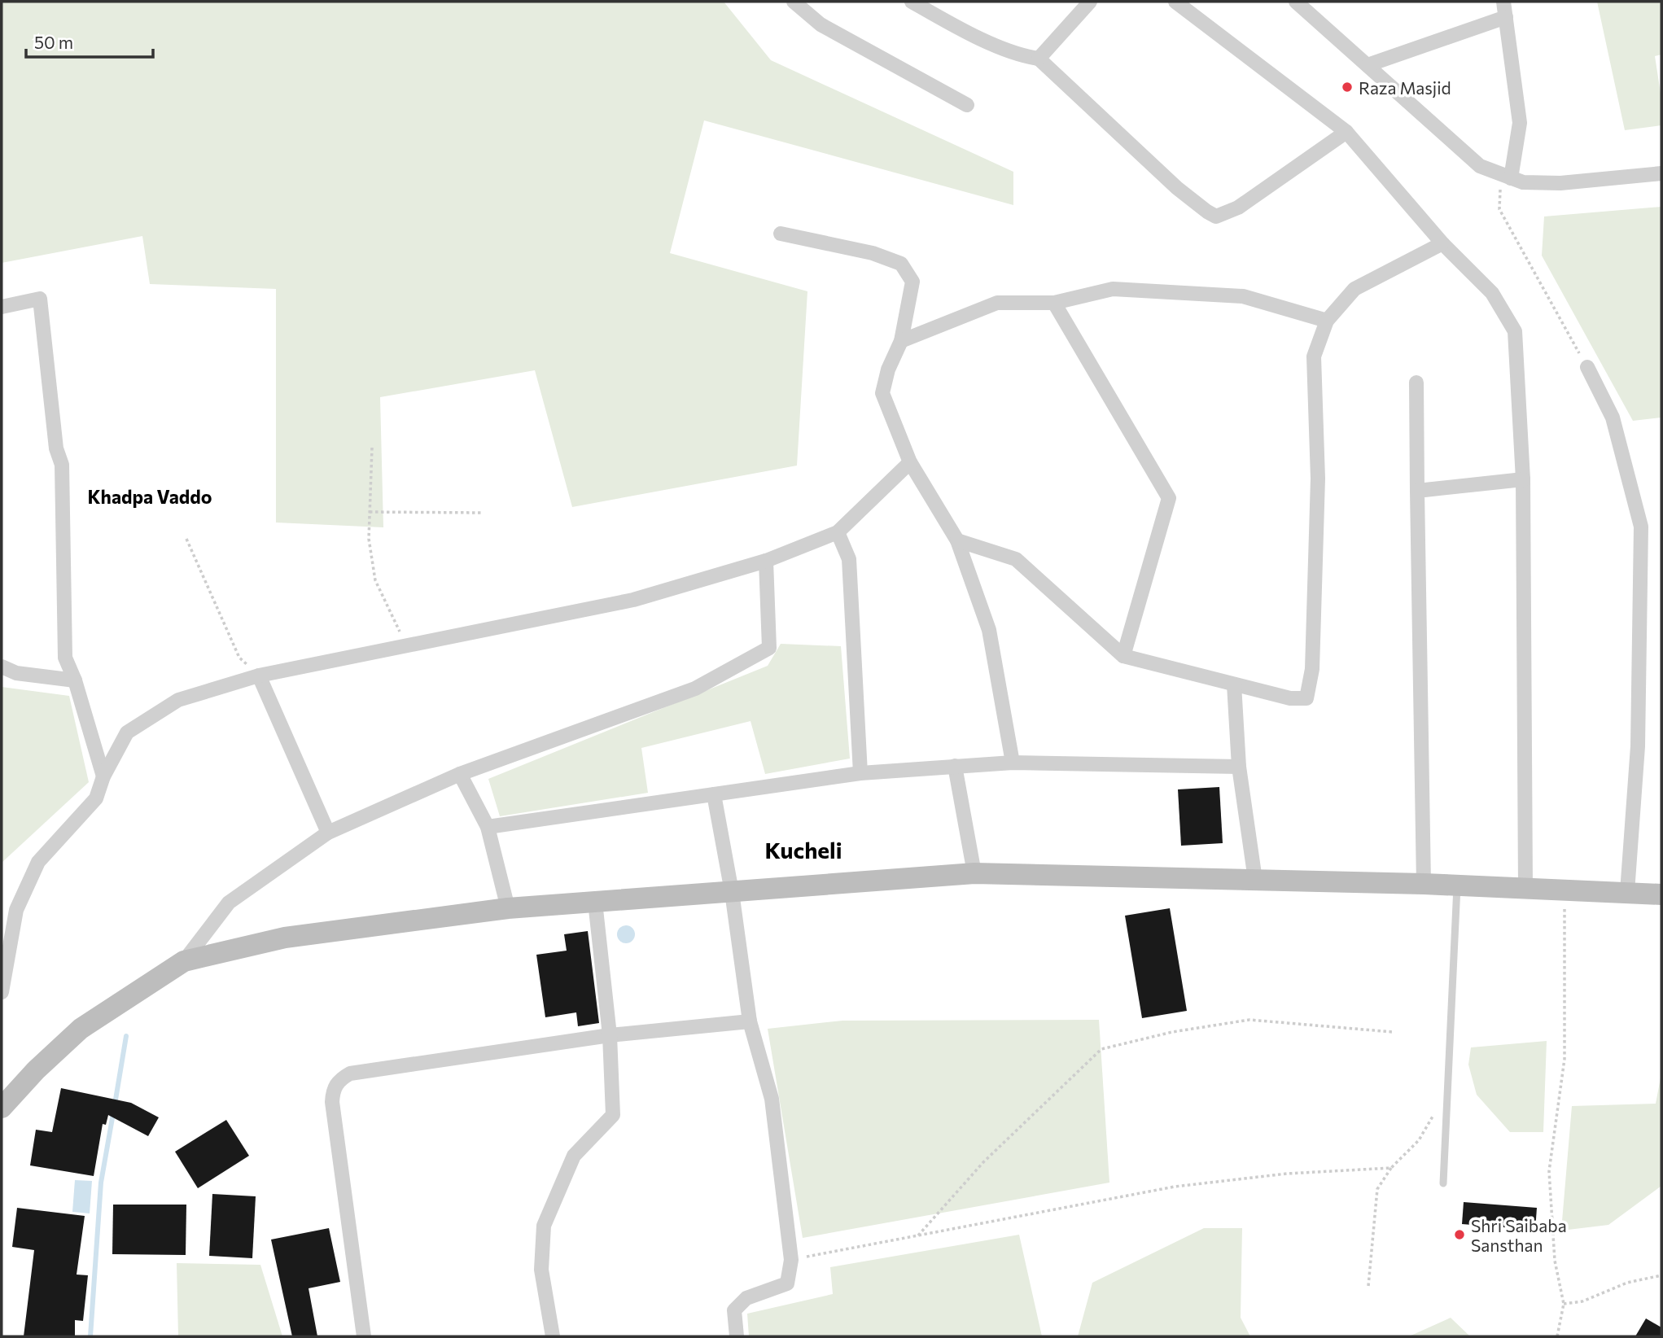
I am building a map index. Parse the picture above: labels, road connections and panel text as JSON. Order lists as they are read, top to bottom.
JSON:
{
  "districts": ["Khadpa Vaddo", "Kucheli"],
  "places": ["Raza Masjid", "Shri Saibaba Sansthan"],
  "scale_bar": "50 m"
}
